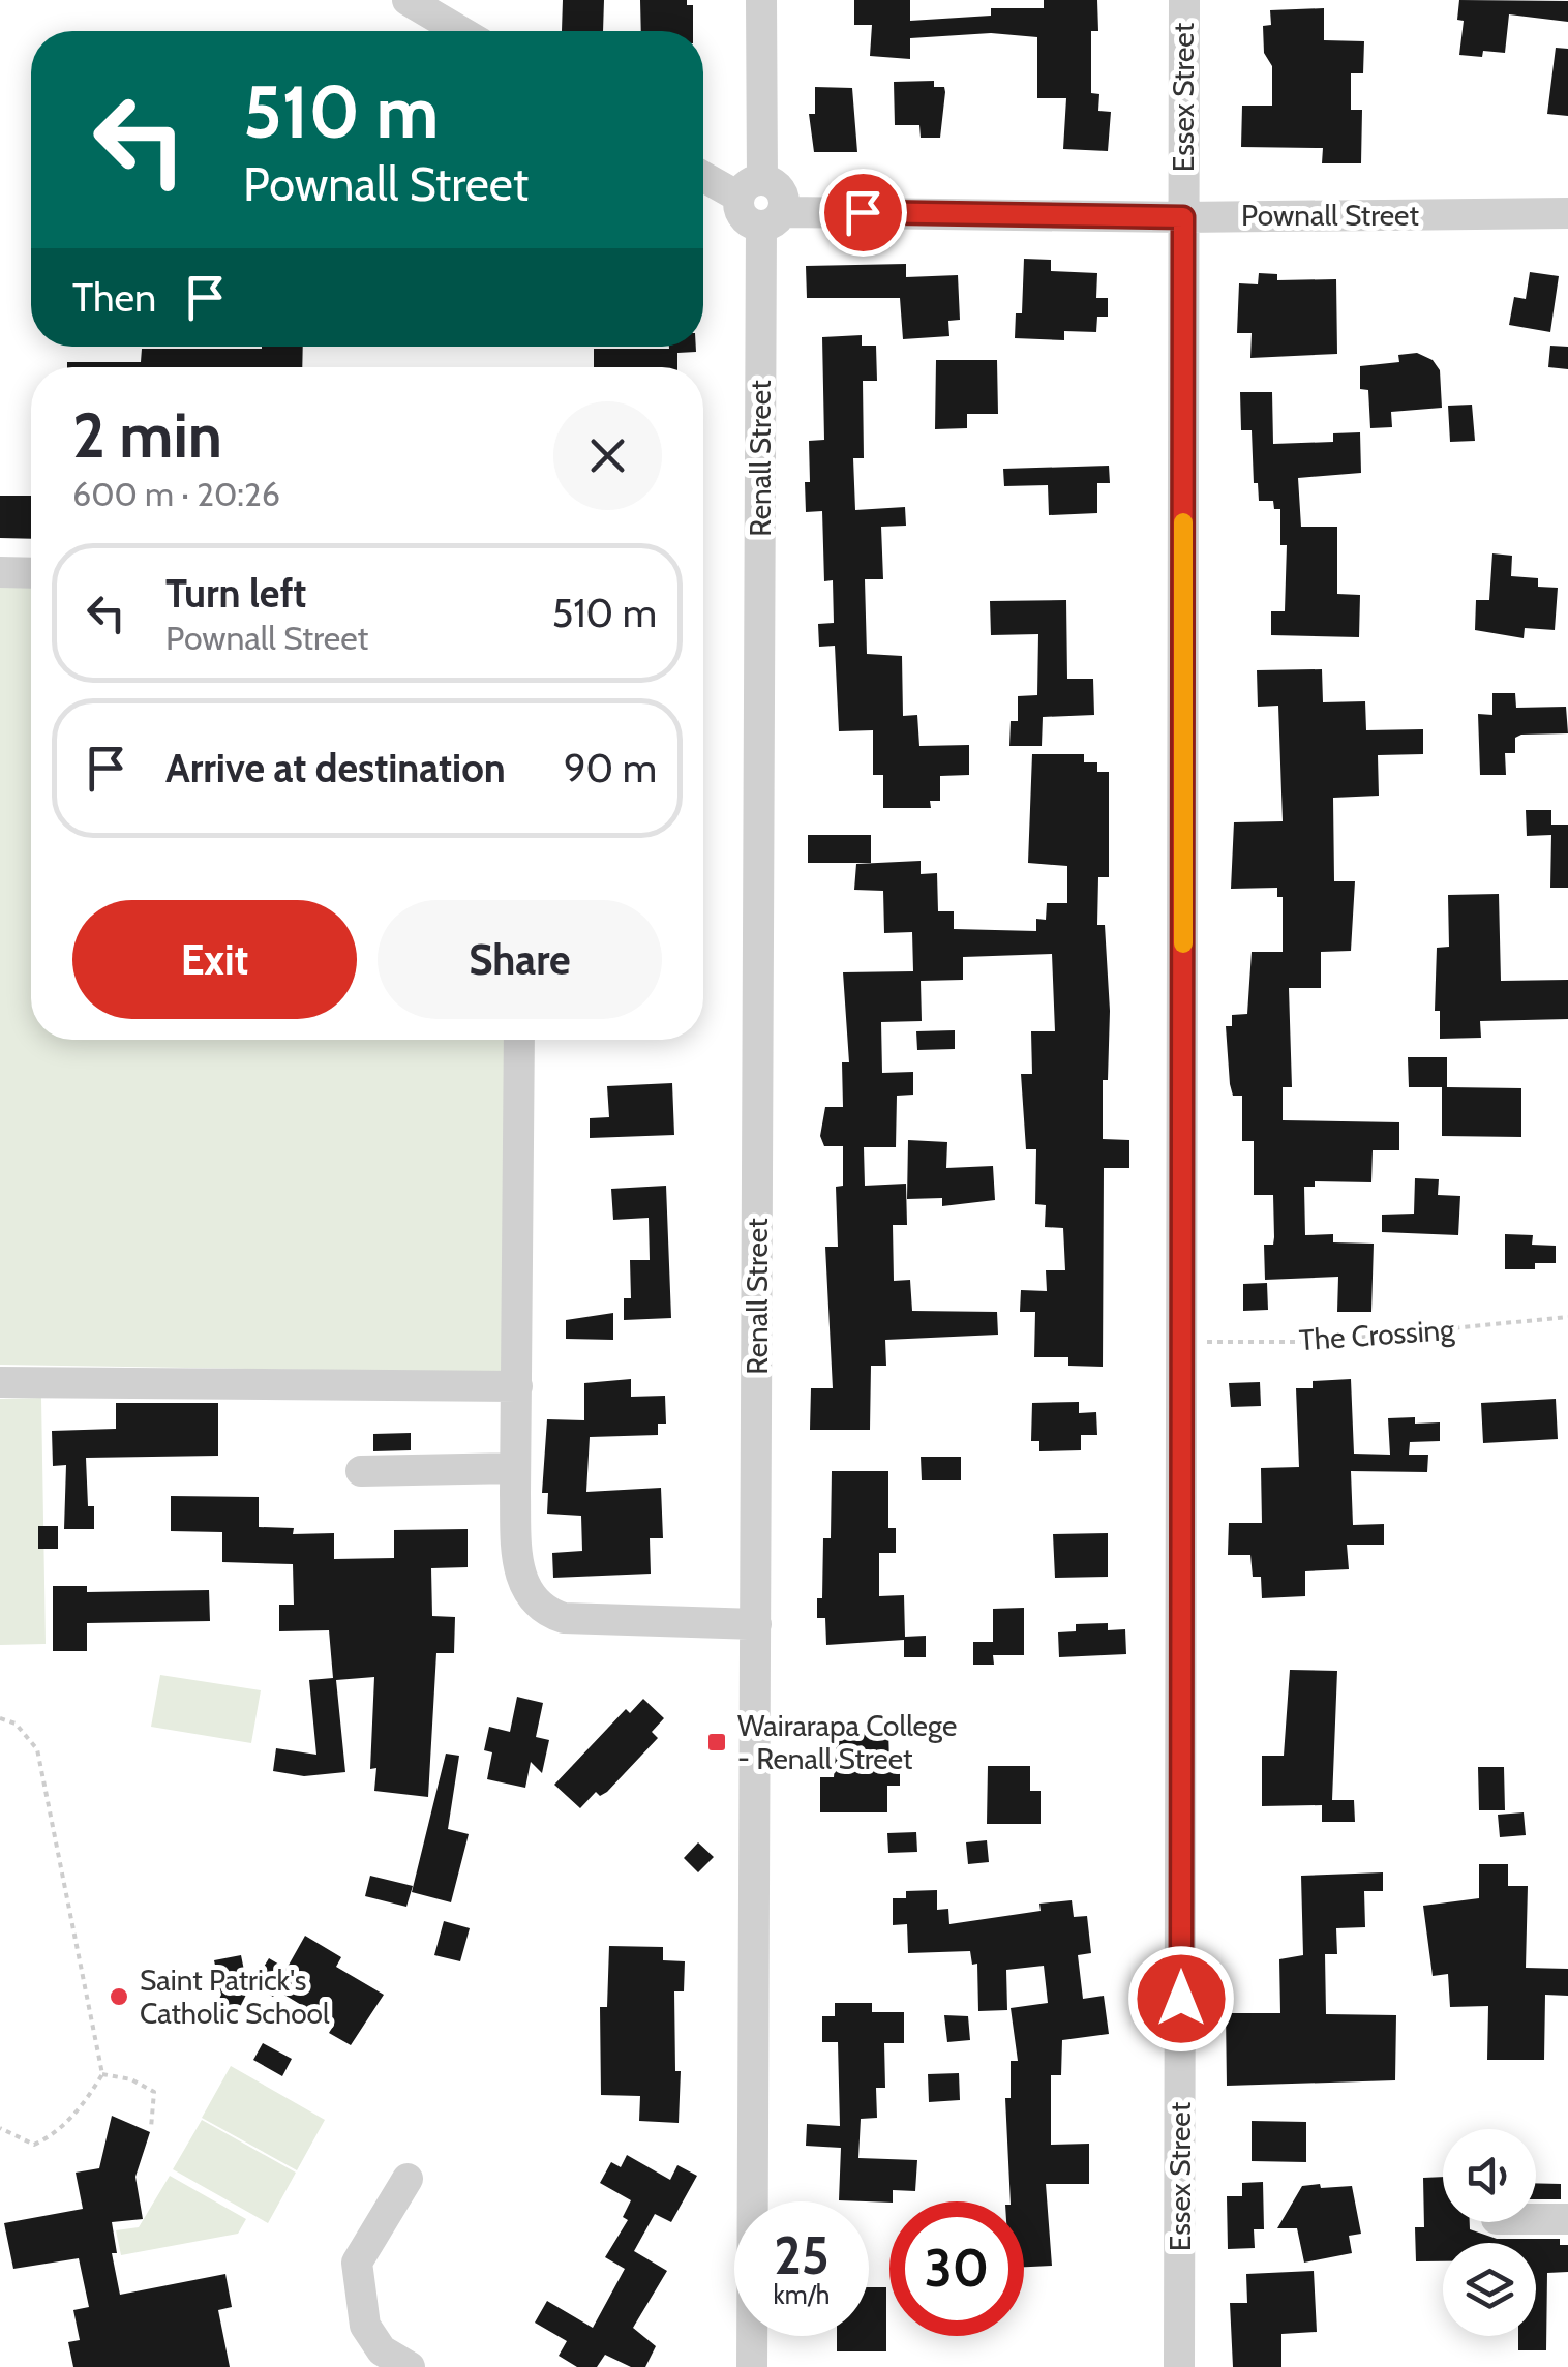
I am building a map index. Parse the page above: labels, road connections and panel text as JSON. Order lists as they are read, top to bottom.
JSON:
{
  "streets": {
    "street": ["Essex Street", "Pownall Street", "Renall Street"],
    "path": ["The Crossing"]
  },
  "crossings": [
    ["Essex Street", "Pownall Street"],
    ["Essex Street", "The Crossing"],
    ["Pownall Street", "Renall Street"]
  ],
  "places": {
    "transit": ["Wairarapa College - Renall Street"],
    "other": ["Saint Patrick's Catholic School"]
  },
  "page": {
    "turn": ["510 m", "Pownall Street"],
    "then": "Then",
    "heading": ["2 min", "600 m · 20:26"],
    "list": [
      {
        "name": "Turn left",
        "note": "Pownall Street",
        "value": "510 m"
      },
      {
        "name": "Arrive at destination",
        "value": "90 m"
      }
    ],
    "buttons": ["Exit", "Share"],
    "speed": "25 km/h",
    "limit": "30"
  }
}
